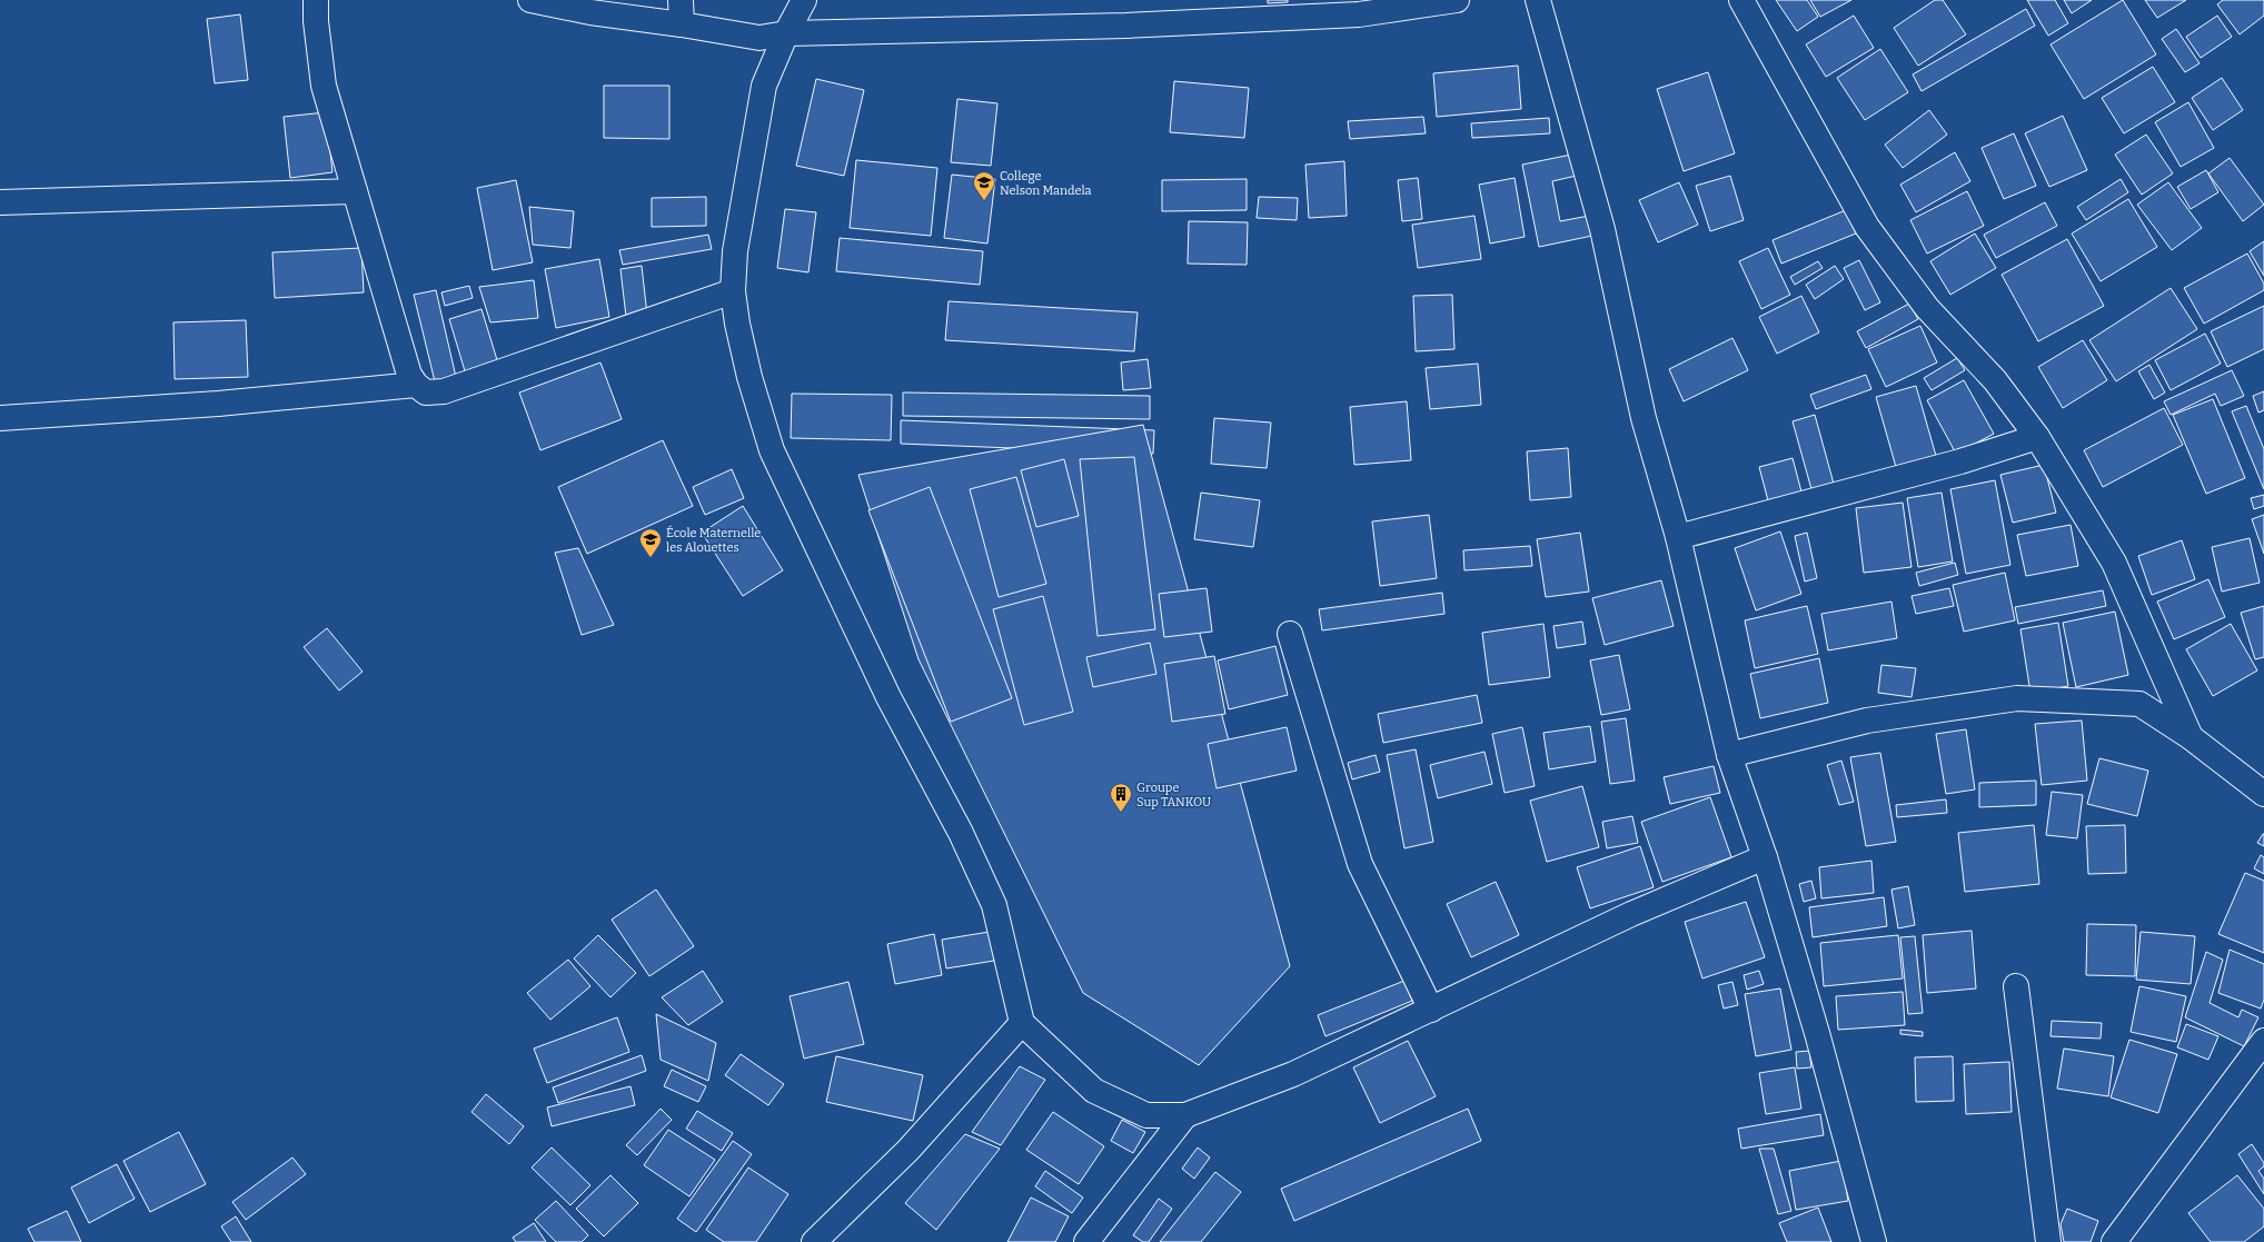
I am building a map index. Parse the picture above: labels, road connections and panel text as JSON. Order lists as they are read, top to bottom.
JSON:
{
  "places": {
    "school or university": ["College Nelson Mandela", "École Maternelle les Alouettes"],
    "building": ["Groupe Sup TANKOU"]
  }
}
